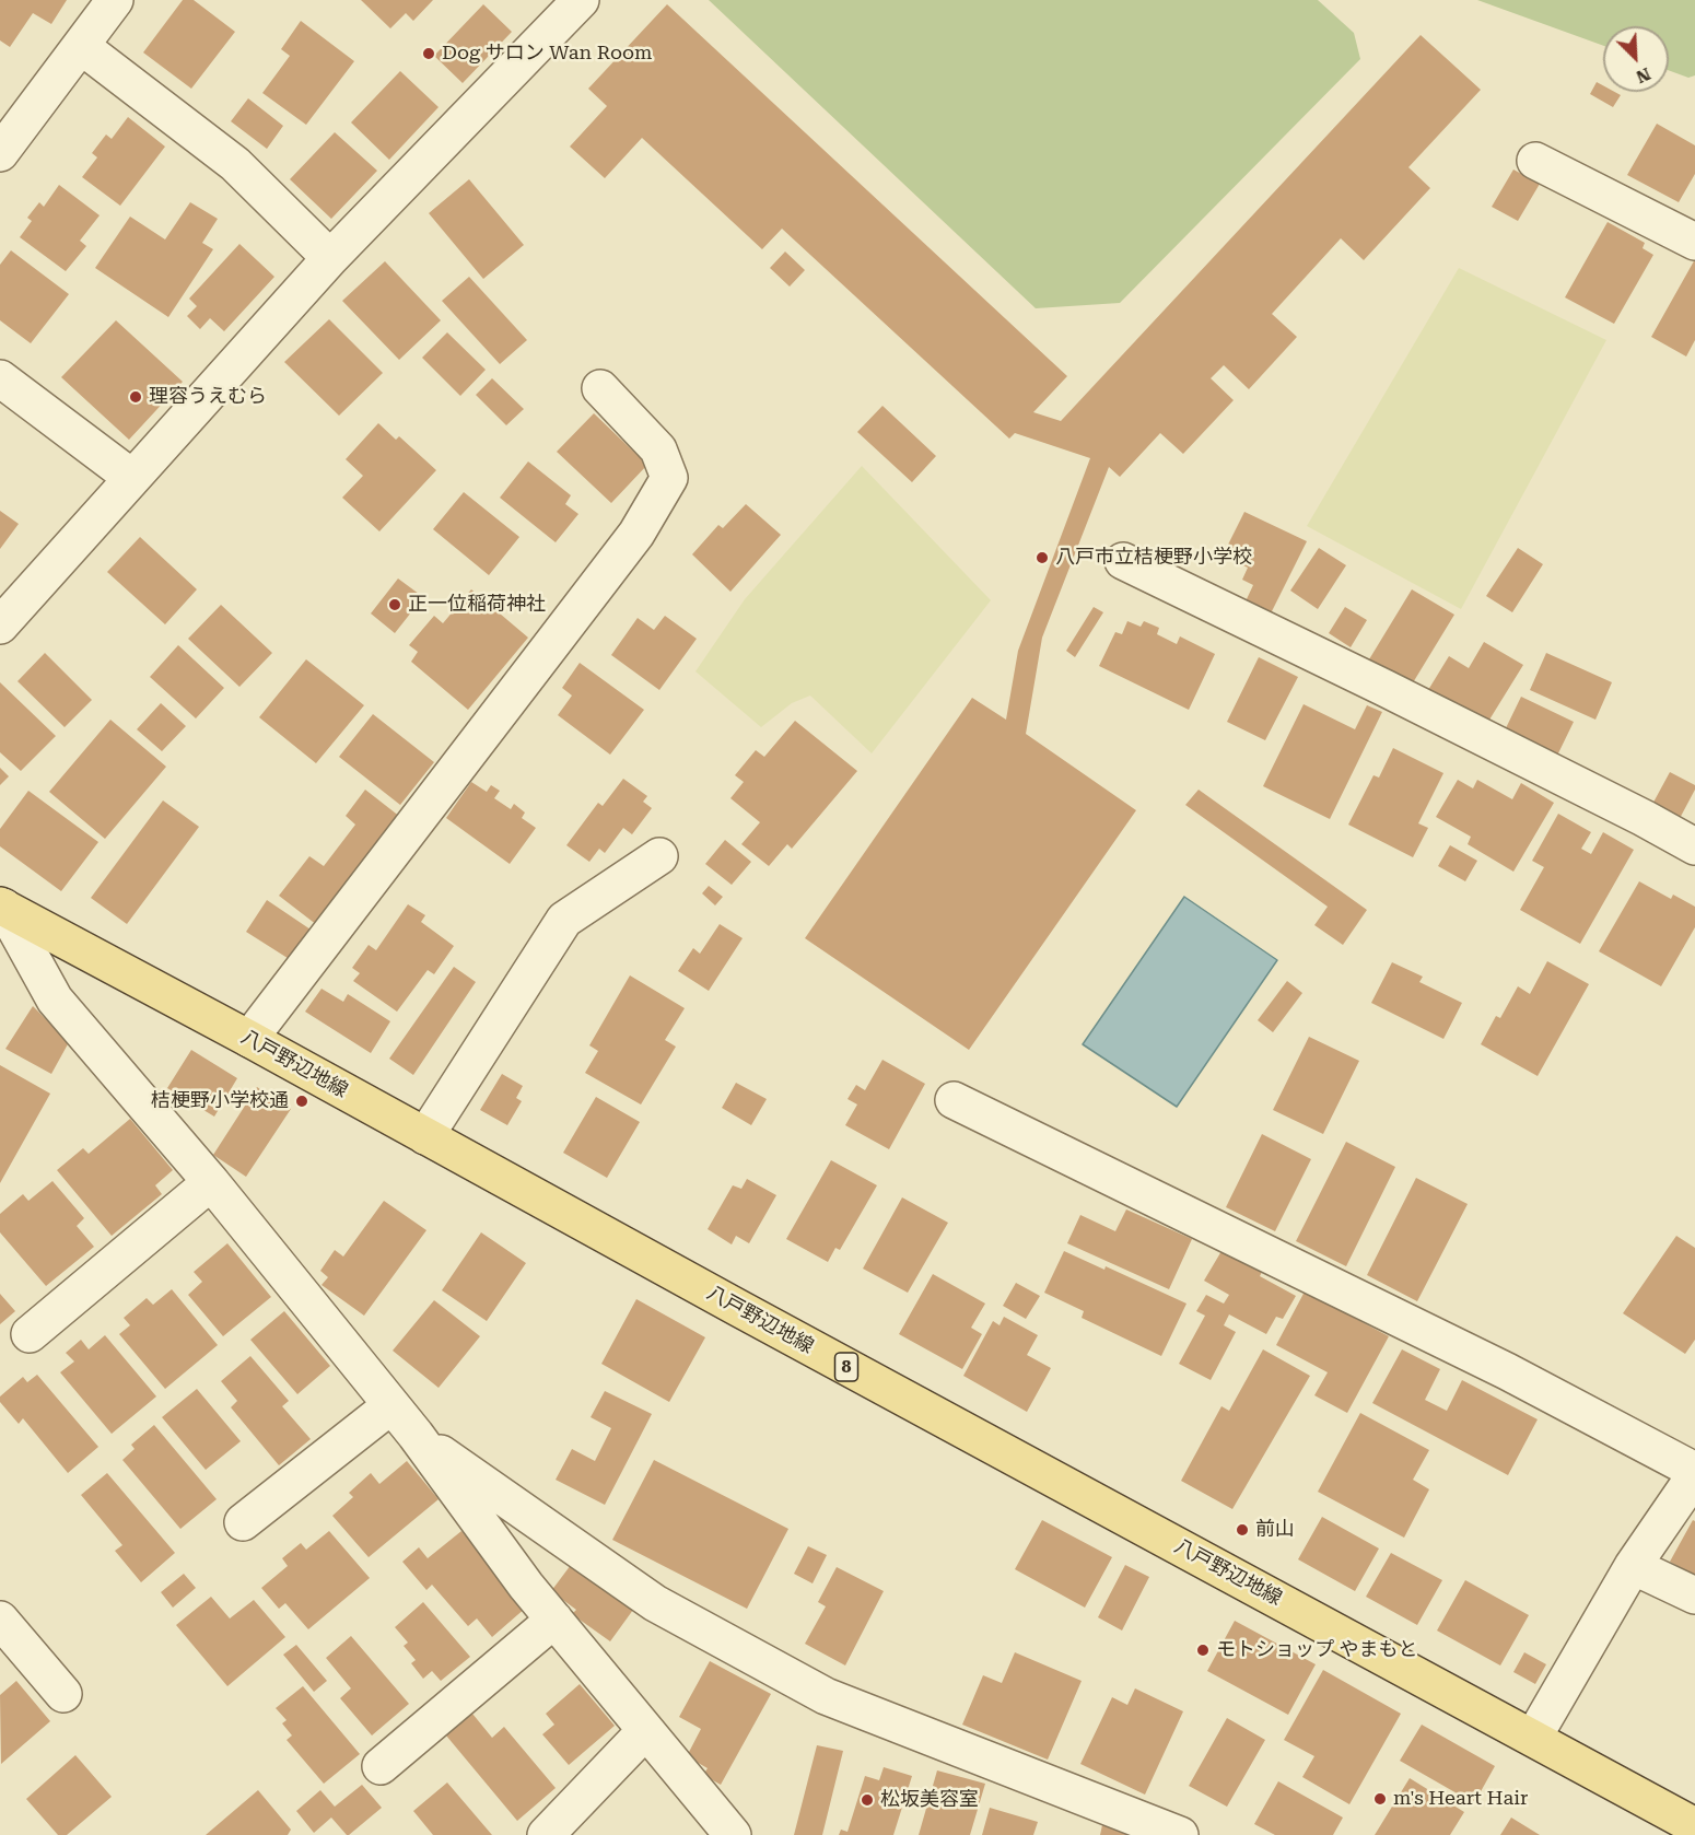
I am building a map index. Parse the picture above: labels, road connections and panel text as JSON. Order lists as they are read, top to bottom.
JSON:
{
  "streets": {
    "main road": ["八戸野辺地線", "8"]
  },
  "places": [
    "Dog サロン Wan Room",
    "理容うえむら",
    "八戸市立桔梗野小学校",
    "正一位稲荷神社",
    "桔梗野小学校通",
    "前山",
    "モトショップ やまもと",
    "m's Heart Hair",
    "松坂美容室"
  ],
  "north": "bottom right"
}
